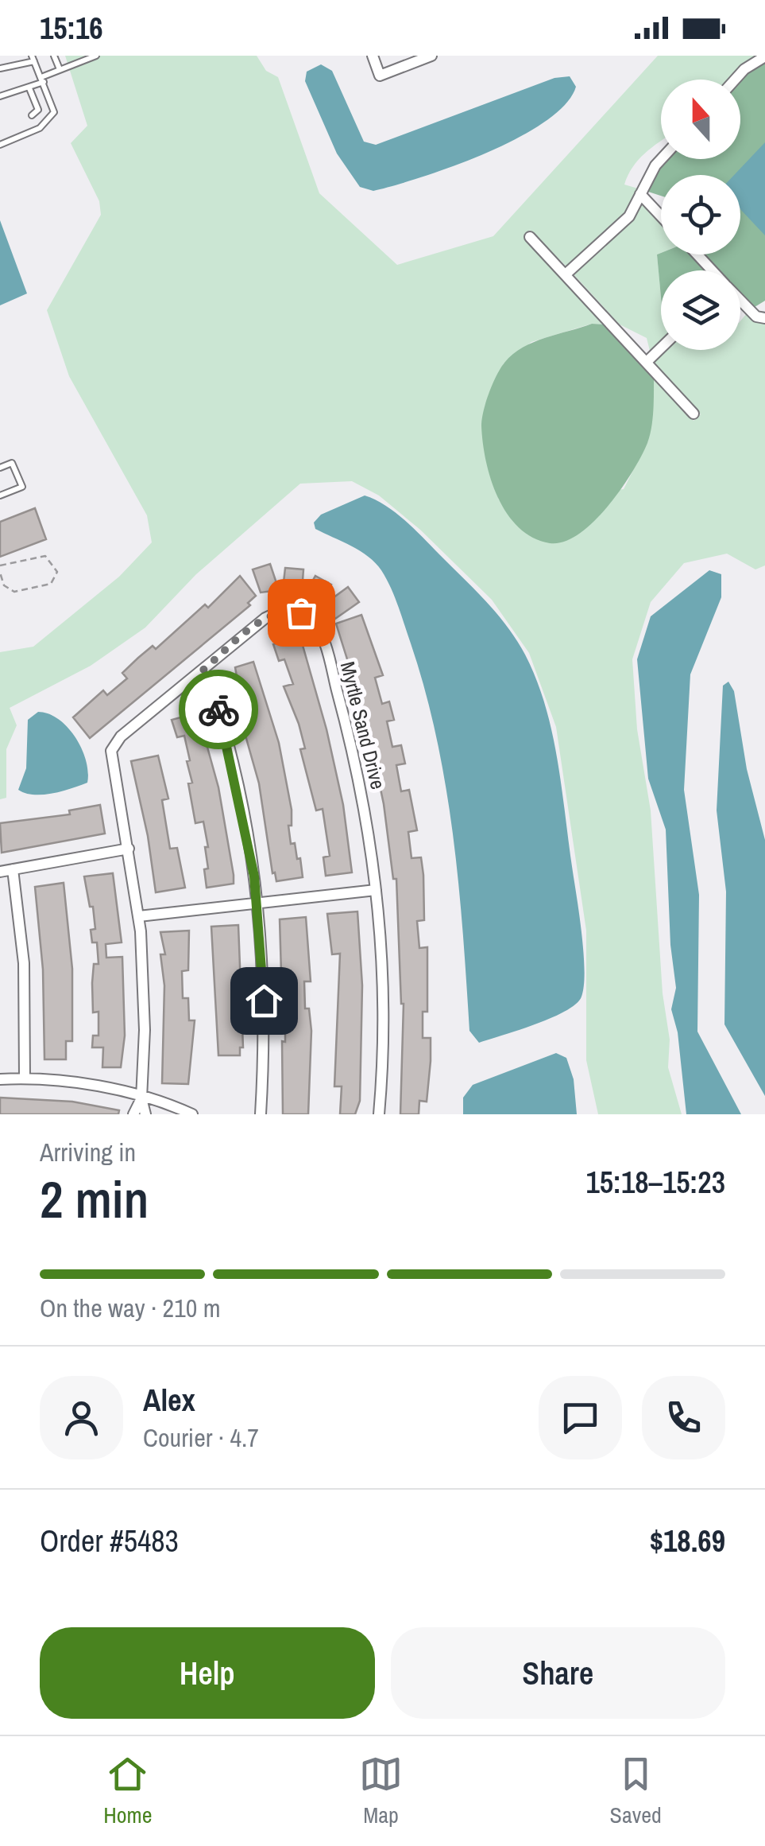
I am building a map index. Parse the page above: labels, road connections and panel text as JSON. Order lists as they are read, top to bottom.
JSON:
{
  "streets": {
    "street": ["Myrtle Sand Drive"]
  },
  "north": "top",
  "page": {
    "status": "15:16",
    "heading": ["2 min", "Arriving in", "15:18–15:23"],
    "panel": [
      "Alex",
      "Courier · 4.7",
      "Order #5483",
      "$18.69"
    ],
    "bar": "On the way · 210 m",
    "buttons": ["Help", "Share"],
    "tabs": ["Home", "Map", "Saved"]
  }
}
